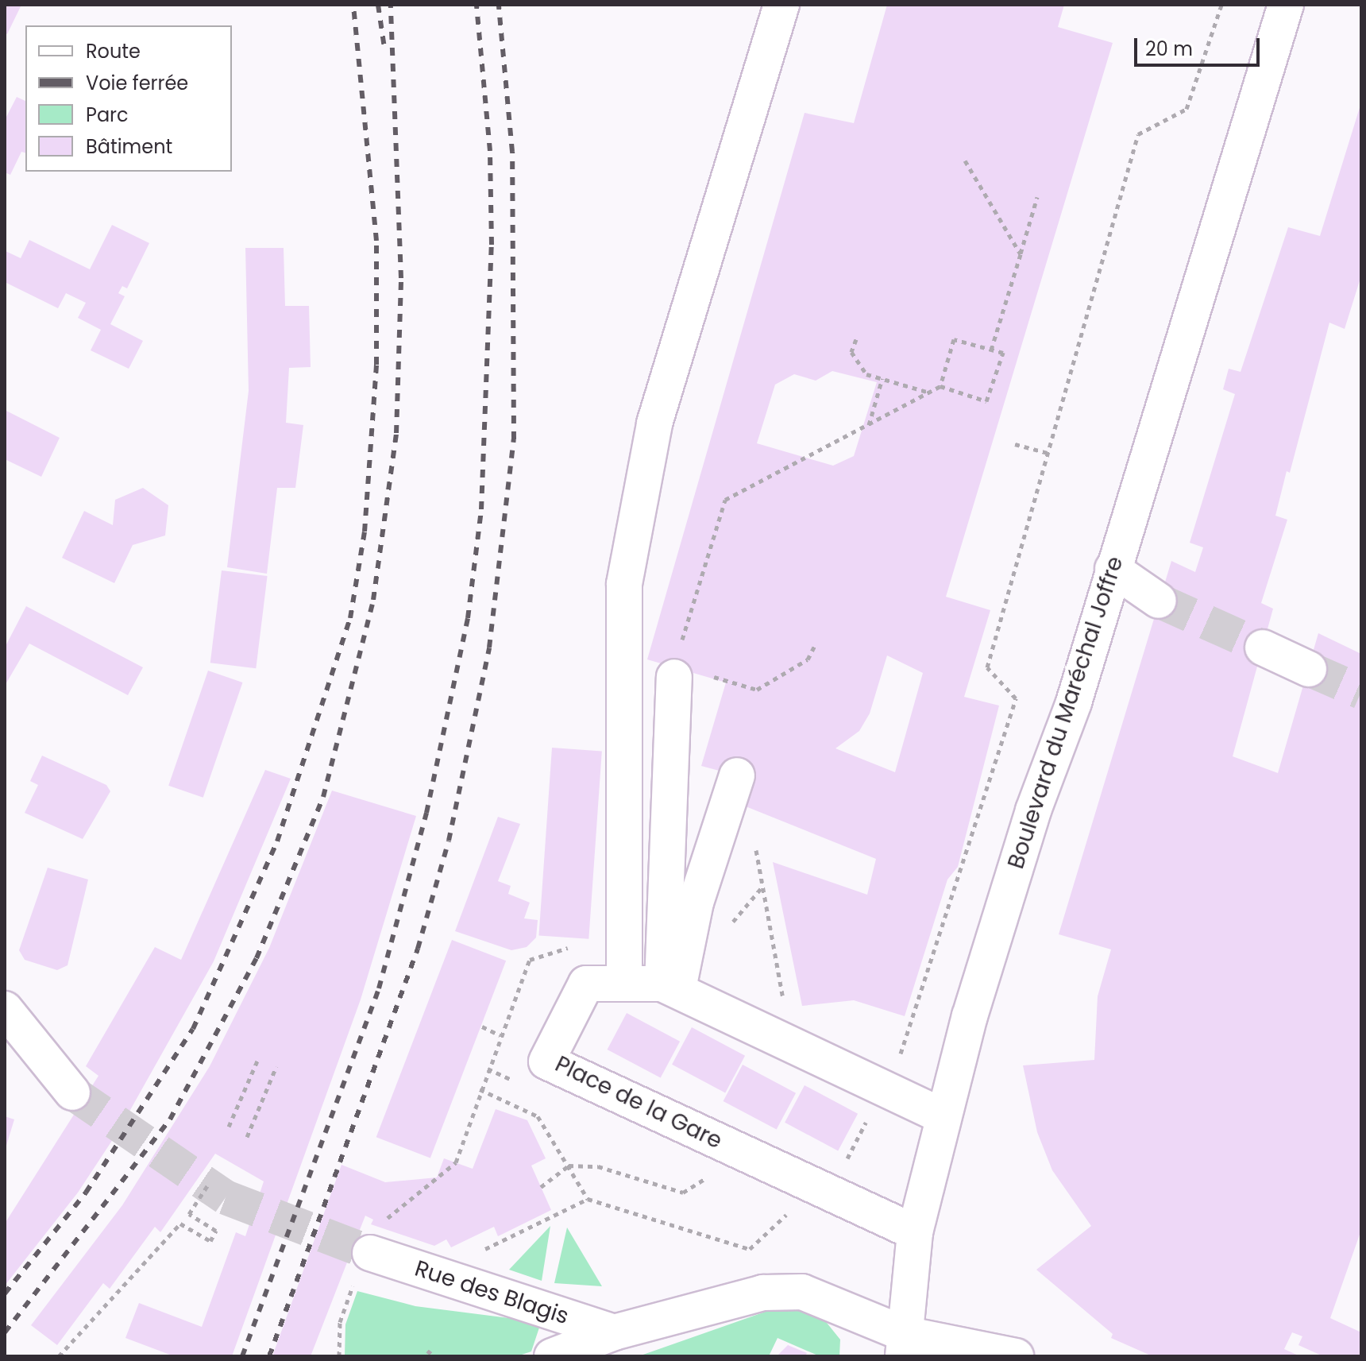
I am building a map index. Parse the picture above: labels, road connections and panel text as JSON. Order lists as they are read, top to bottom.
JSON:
{
  "streets": {
    "main road": ["Boulevard du Maréchal Joffre", "Place de la Gare", "Rue des Blagis"]
  },
  "crossings": [
    ["Boulevard du Maréchal Joffre", "Place de la Gare"]
  ],
  "legend": [
    "Route",
    "Voie ferrée",
    "Parc",
    "Bâtiment"
  ],
  "scale_bar": "20 m"
}
